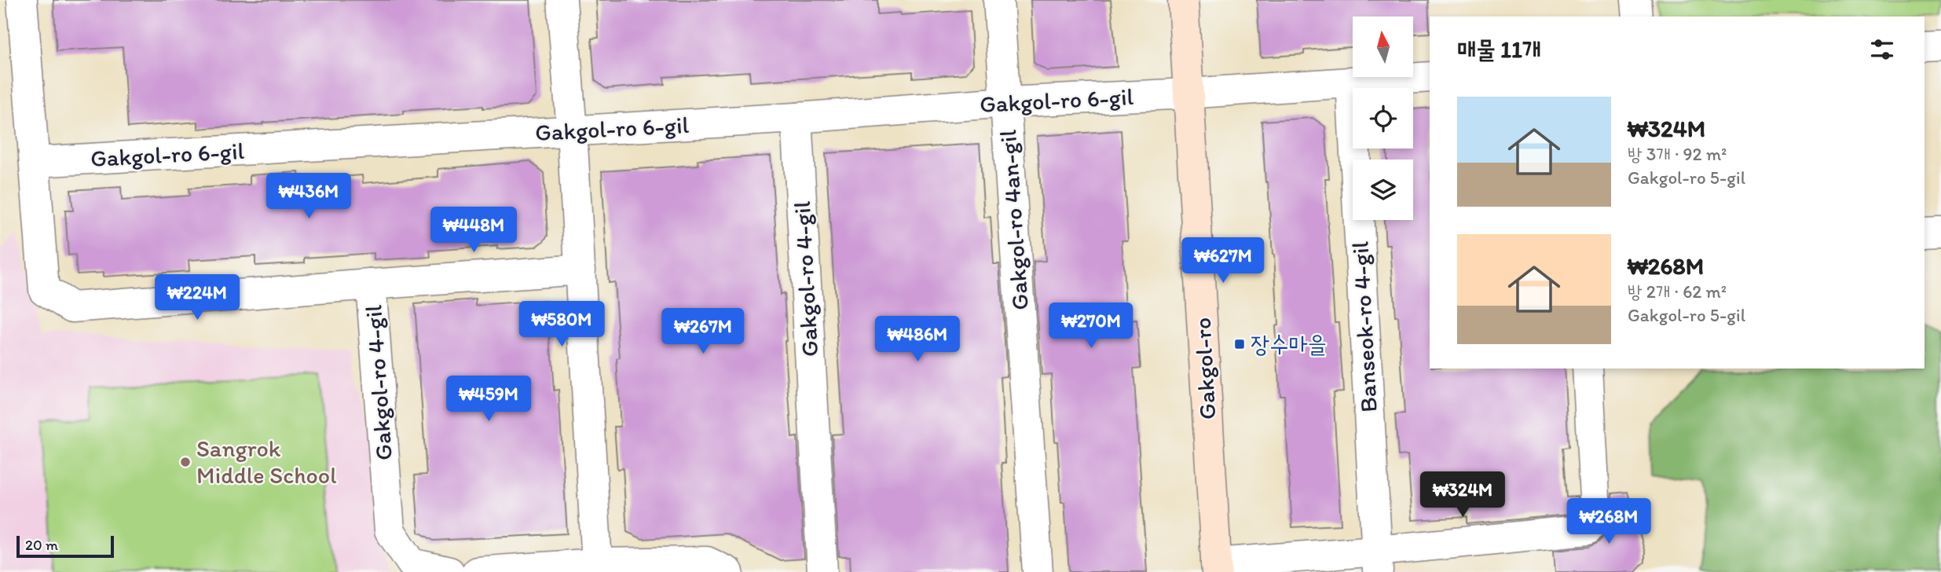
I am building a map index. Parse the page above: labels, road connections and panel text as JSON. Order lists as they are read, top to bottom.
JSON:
{
  "streets": {
    "main road": ["Gakgol-ro"],
    "street": [
      "Gakgol-ro 6-gil",
      "Gakgol-ro 4an-gil",
      "Gakgol-ro 4-gil",
      "Banseok-ro 4-gil"
    ]
  },
  "crossings": [
    ["Gakgol-ro 6-gil", "Gakgol-ro 4an-gil"],
    ["Gakgol-ro 6-gil", "Gakgol-ro 4-gil"],
    ["Gakgol-ro 6-gil", "Banseok-ro 4-gil"],
    ["Gakgol-ro 6-gil", "Gakgol-ro"]
  ],
  "places": {
    "transit": ["장수마을"],
    "other": ["Sangrok Middle School"]
  },
  "scale_bar": "20 m",
  "north": "top",
  "page": {
    "heading": "매물 11개",
    "list": [
      {
        "name": "₩324M",
        "note": "방 3개 · 92 m² · Gakgol-ro 5-gil"
      },
      {
        "name": "₩268M",
        "note": "방 2개 · 62 m² · Gakgol-ro 5-gil"
      }
    ],
    "price": [
      "₩436M",
      "₩448M",
      "₩627M",
      "₩224M",
      "₩580M",
      "₩270M",
      "₩267M",
      "₩486M",
      "₩459M",
      "₩324M",
      "₩268M"
    ],
    "scale": "20 m"
  }
}
